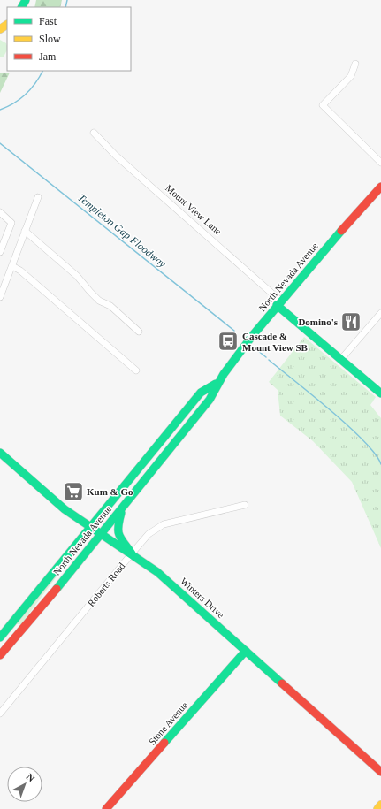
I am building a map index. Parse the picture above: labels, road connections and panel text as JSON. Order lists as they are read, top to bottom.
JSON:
{
  "streets": {
    "main road": [
      "Mount View Lane",
      "North Nevada Avenue",
      "Winters Drive",
      "Stone Avenue"
    ],
    "street": ["Roberts Road"]
  },
  "crossings": [
    ["Mount View Lane", "North Nevada Avenue"],
    ["North Nevada Avenue", "Winters Drive"],
    ["Roberts Road", "Winters Drive"],
    ["Winters Drive", "Stone Avenue"]
  ],
  "water": ["Templeton Gap Floodway"],
  "places": {
    "restaurant": ["Domino's"],
    "bus stop": ["Cascade & Mount View SB"],
    "supermarket": ["Kum & Go"]
  },
  "legend": ["Fast", "Slow", "Jam"],
  "north": "top right"
}
